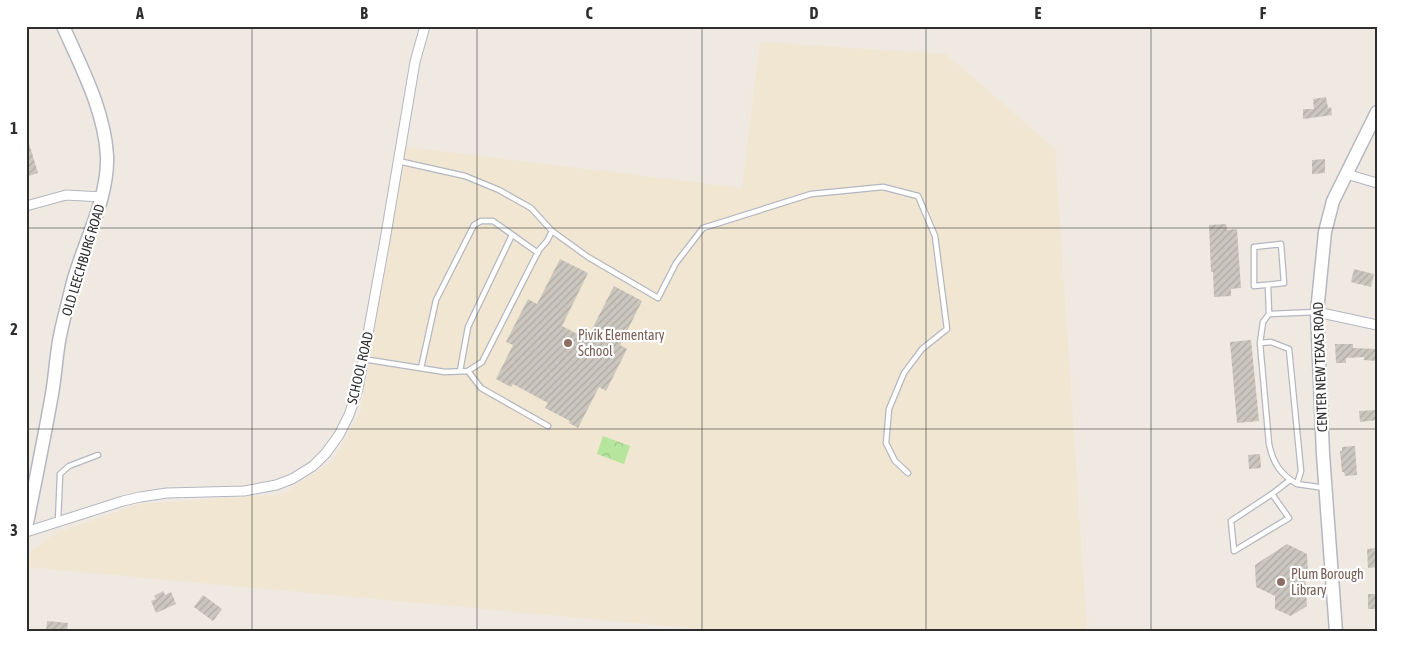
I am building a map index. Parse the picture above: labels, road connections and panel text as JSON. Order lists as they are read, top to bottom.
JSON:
{
  "streets": {
    "street": ["OLD LEECHBURG ROAD", "CENTER NEW TEXAS ROAD", "SCHOOL ROAD"]
  },
  "places": ["Pivik Elementary School", "Plum Borough Library"],
  "grid": {
    "columns": [
      "A",
      "B",
      "C",
      "D",
      "E",
      "F"
    ],
    "rows": ["1", "2", "3"]
  }
}
